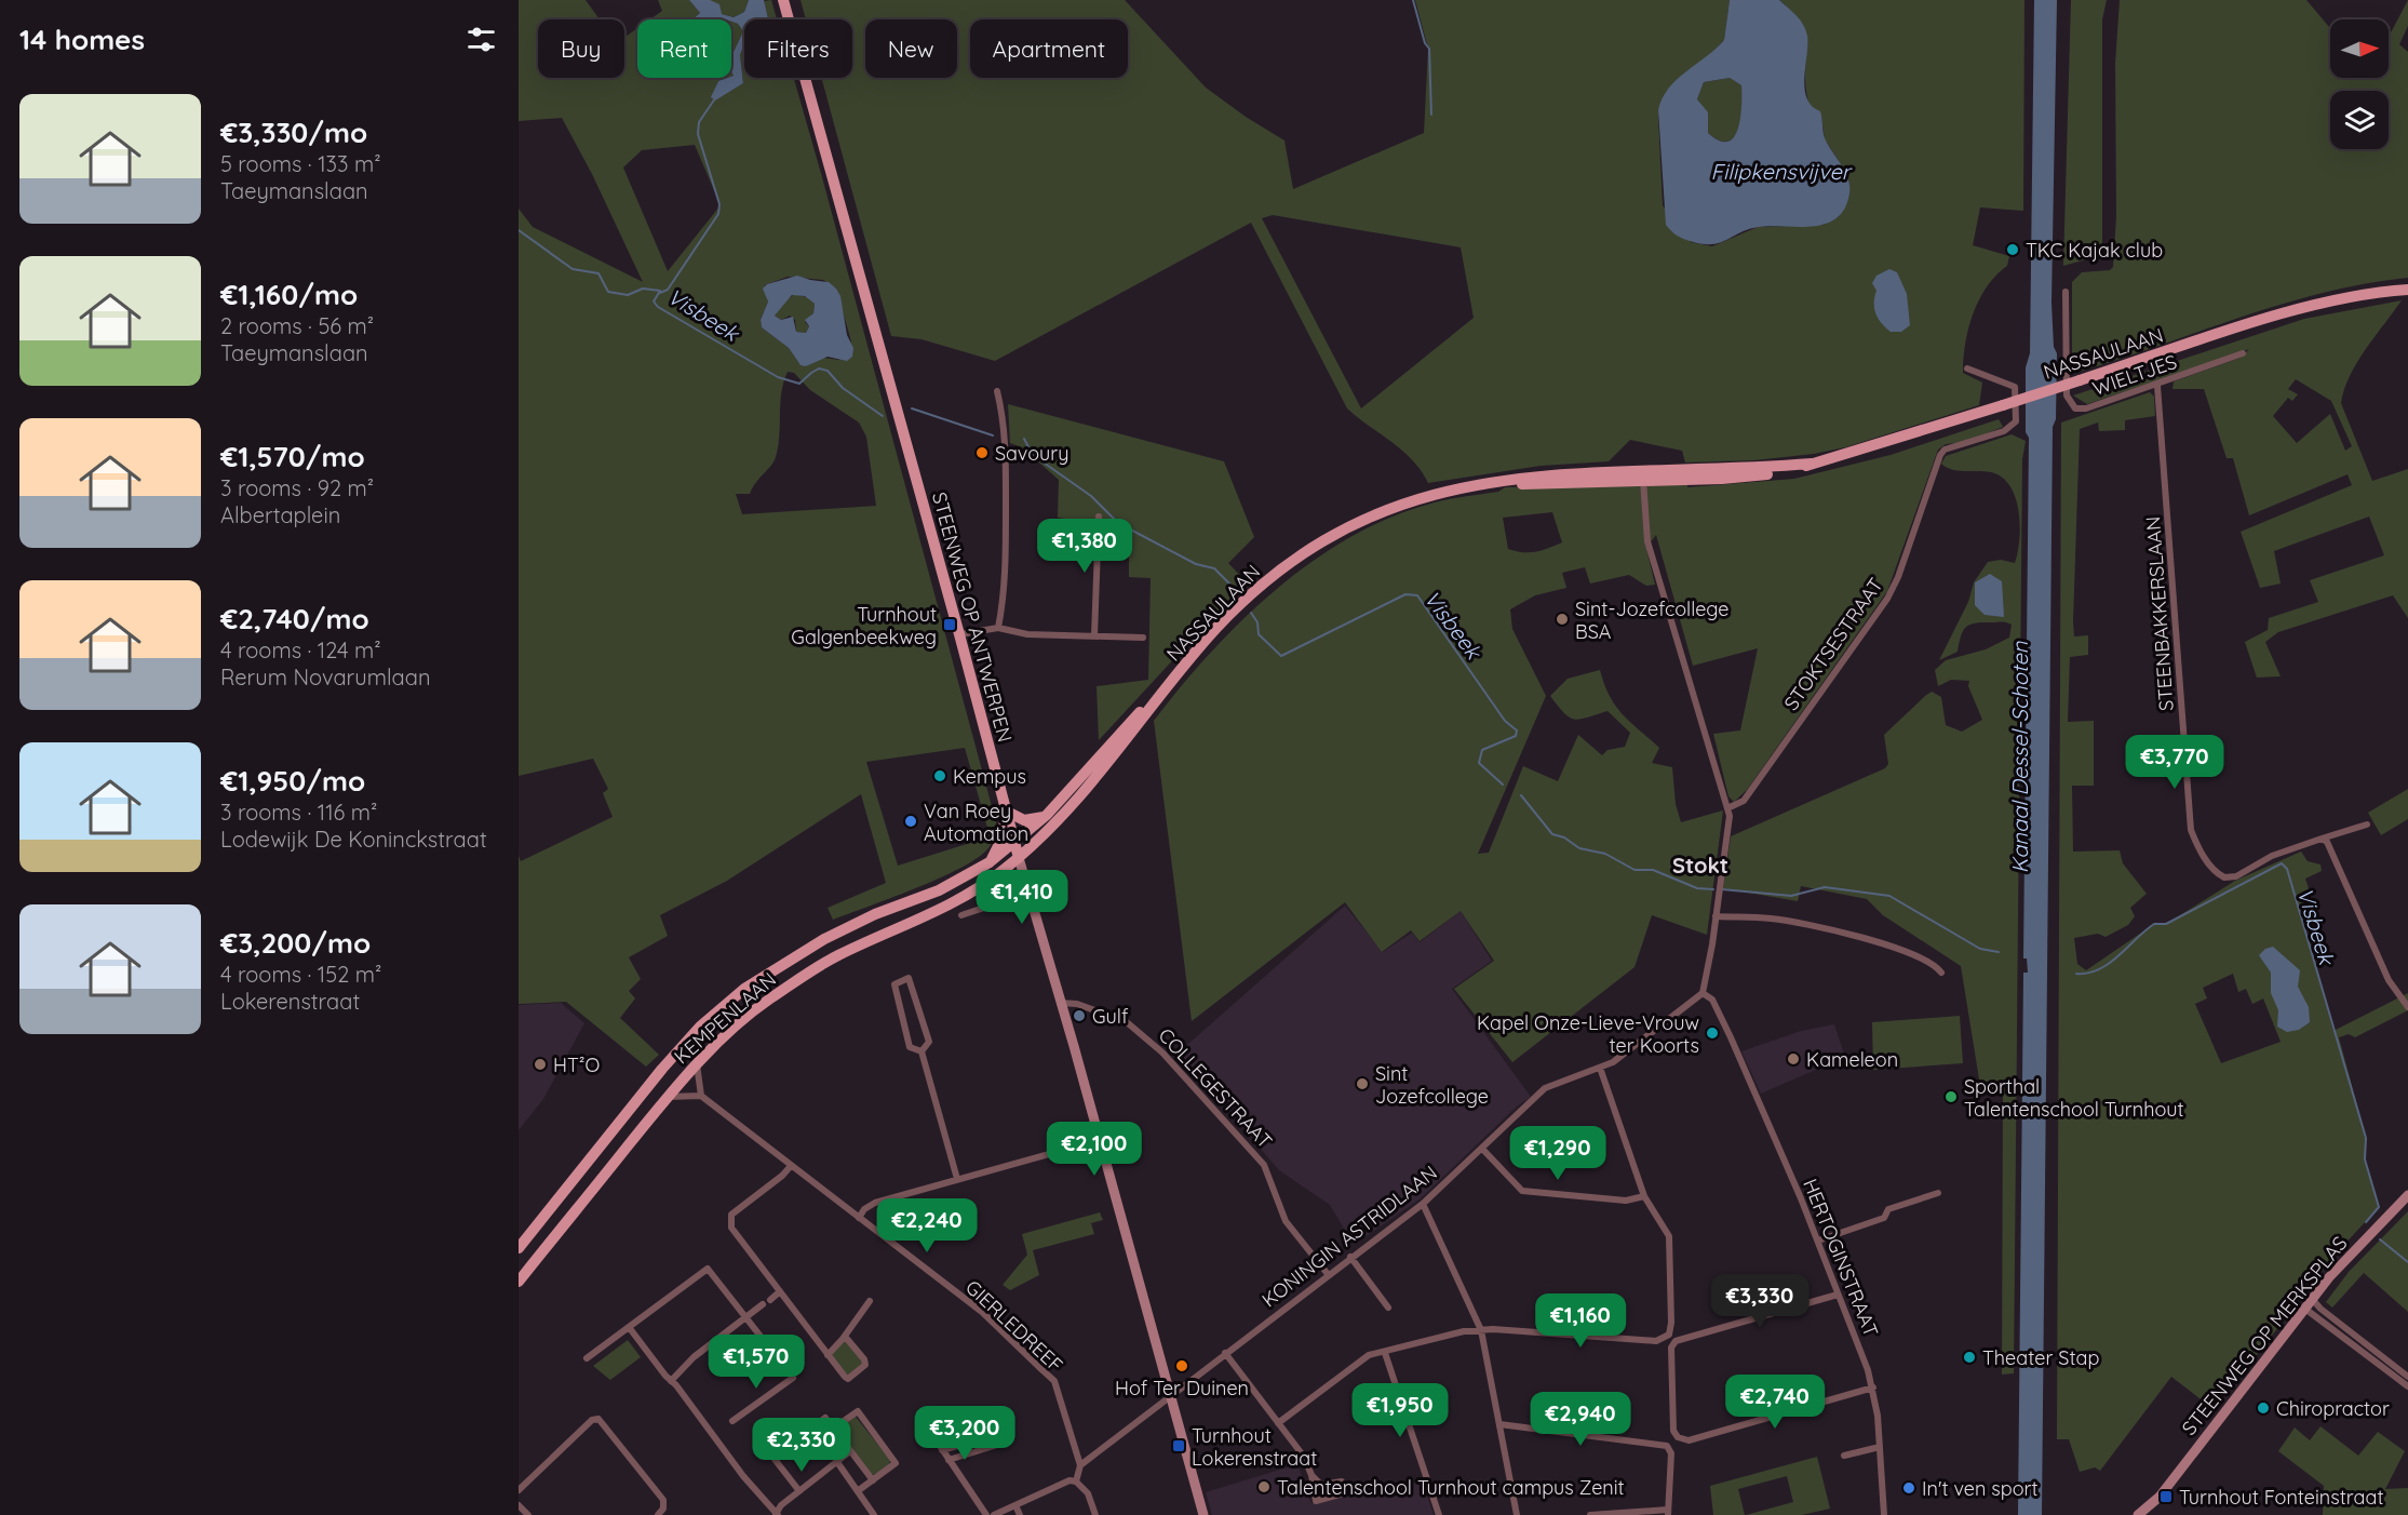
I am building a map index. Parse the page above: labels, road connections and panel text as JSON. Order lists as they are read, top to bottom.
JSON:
{
  "streets": {
    "main road": ["NASSAULAAN", "STEENWEG OP ANTWERPEN", "KEMPENLAAN"],
    "street": [
      "WIELTJES",
      "STEENBAKKERSLAAN",
      "STOKTSESTRAAT",
      "COLLEGESTRAAT",
      "KONINGIN ASTRIDLAAN",
      "HERTOGINSTRAAT",
      "GIERLEDREEF",
      "STEENWEG OP MERKSPLAS"
    ]
  },
  "crossings": [
    ["NASSAULAAN", "STEENWEG OP ANTWERPEN"],
    ["NASSAULAAN", "KEMPENLAAN"],
    ["WIELTJES", "STEENBAKKERSLAAN"],
    ["STEENWEG OP ANTWERPEN", "KEMPENLAAN"],
    ["STEENWEG OP ANTWERPEN", "COLLEGESTRAAT"],
    ["STEENWEG OP ANTWERPEN", "KONINGIN ASTRIDLAAN"],
    ["COLLEGESTRAAT", "KONINGIN ASTRIDLAAN"],
    ["KONINGIN ASTRIDLAAN", "HERTOGINSTRAAT"],
    ["KONINGIN ASTRIDLAAN", "GIERLEDREEF"]
  ],
  "districts": ["Stokt"],
  "water": ["Filipkensvijver", "Visbeek", "Kanaal Dessel-Schoten"],
  "places": {
    "other": [
      "TKC Kajak club",
      "Savoury",
      "Sint-Jozefcollege BSA",
      "Kempus",
      "Van Roey Automation",
      "Gulf",
      "Kapel Onze-Lieve-Vrouw ter Koorts",
      "Kameleon",
      "HT²O",
      "Sint Jozefcollege",
      "Sporthal Talentenschool Turnhout",
      "Theater Stap",
      "Hof Ter Duinen",
      "Chiropractor",
      "Talentenschool Turnhout campus Zenit",
      "In't ven sport"
    ],
    "transit": ["Turnhout Galgenbeekweg", "Turnhout Lokerenstraat", "Turnhout Fonteinstraat"]
  },
  "north": "right",
  "page": {
    "heading": "14 homes",
    "chip": [
      "Buy",
      "Rent",
      "Filters",
      "New",
      "Apartment"
    ],
    "list": [
      {
        "name": "€3,330/mo",
        "note": "5 rooms · 133 m² · Taeymanslaan"
      },
      {
        "name": "€1,160/mo",
        "note": "2 rooms · 56 m² · Taeymanslaan"
      },
      {
        "name": "€1,570/mo",
        "note": "3 rooms · 92 m² · Albertaplein"
      },
      {
        "name": "€2,740/mo",
        "note": "4 rooms · 124 m² · Rerum Novarumlaan"
      },
      {
        "name": "€1,950/mo",
        "note": "3 rooms · 116 m² · Lodewijk De Koninckstraat"
      },
      {
        "name": "€3,200/mo",
        "note": "4 rooms · 152 m² · Lokerenstraat"
      }
    ],
    "price": [
      "€1,380",
      "€3,770",
      "€1,410",
      "€2,100",
      "€1,290",
      "€2,240",
      "€3,330",
      "€1,160",
      "€1,570",
      "€2,740",
      "€1,950",
      "€2,940",
      "€3,200",
      "€2,330"
    ]
  }
}
